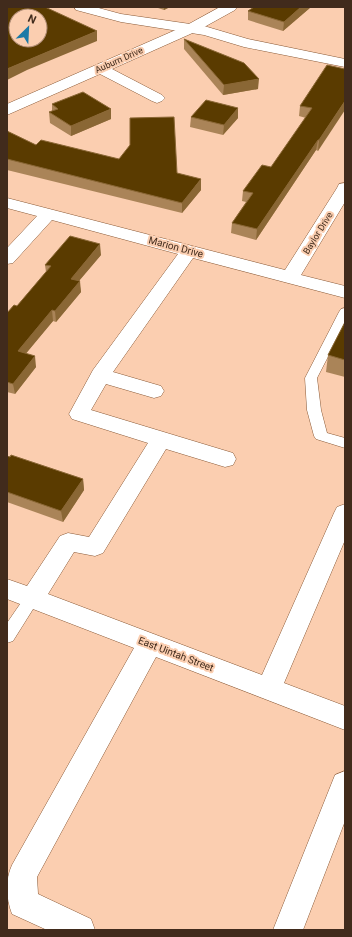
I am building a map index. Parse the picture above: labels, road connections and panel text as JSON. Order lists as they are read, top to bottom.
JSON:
{
  "streets": {
    "street": [
      "Auburn Drive",
      "Baylor Drive",
      "Marion Drive",
      "East Uintah Street"
    ]
  },
  "crossings": [
    ["Baylor Drive", "Marion Drive"]
  ],
  "north": "top right"
}
